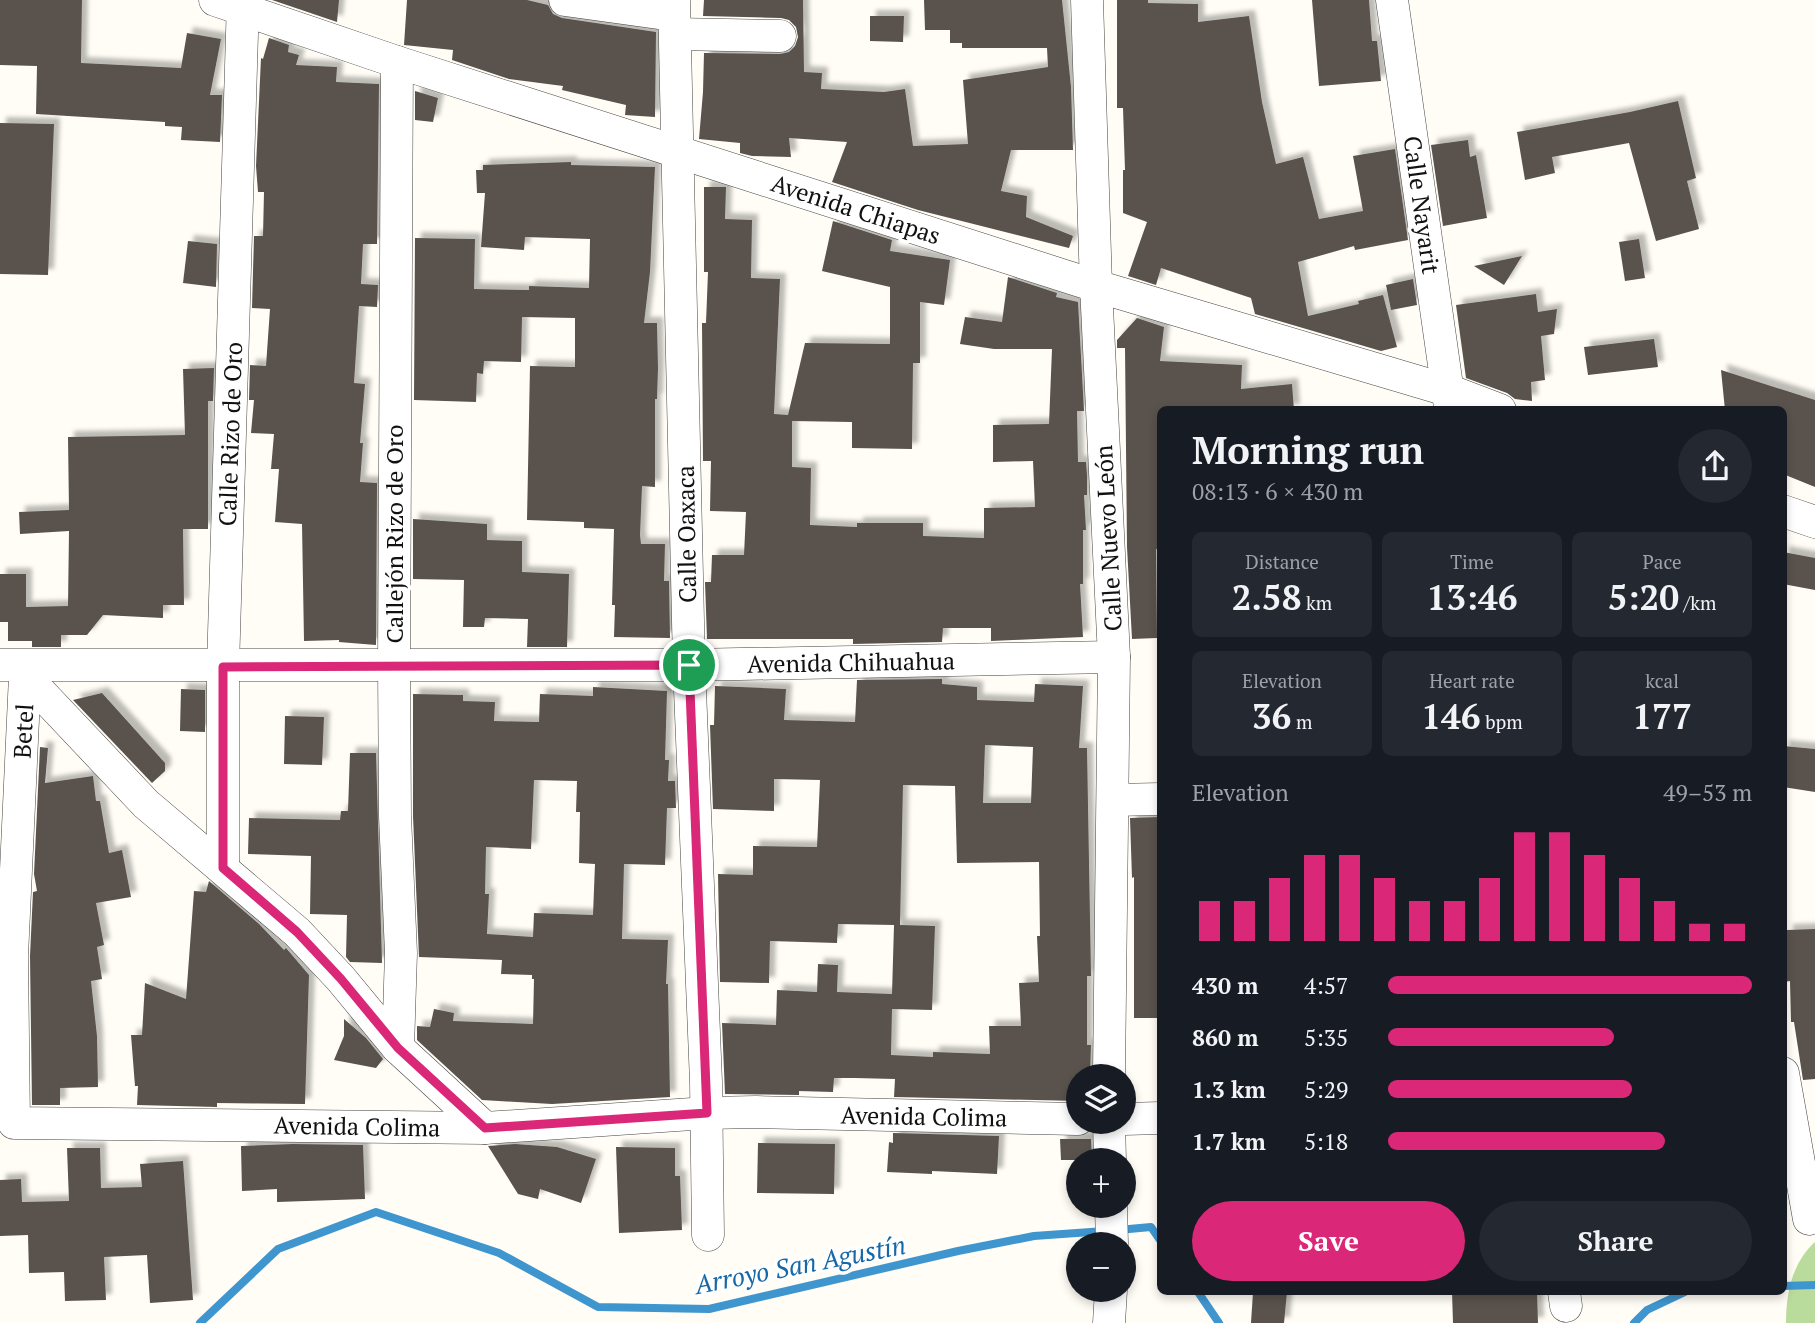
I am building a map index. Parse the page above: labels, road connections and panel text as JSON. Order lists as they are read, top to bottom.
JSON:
{
  "streets": {
    "street": [
      "Calle Nayarit",
      "Avenida Chiapas",
      "Calle Rizo de Oro",
      "Callejón Rizo de Oro",
      "Calle Oaxaca",
      "Calle Nuevo León",
      "Avenida Chihuahua",
      "Betel",
      "Avenida Colima"
    ]
  },
  "crossings": [
    ["Calle Nayarit", "Avenida Chiapas"],
    ["Avenida Chiapas", "Calle Rizo de Oro"],
    ["Avenida Chiapas", "Callejón Rizo de Oro"],
    ["Avenida Chiapas", "Calle Oaxaca"],
    ["Avenida Chiapas", "Calle Nuevo León"],
    ["Calle Rizo de Oro", "Avenida Chihuahua"],
    ["Callejón Rizo de Oro", "Avenida Chihuahua"],
    ["Calle Oaxaca", "Avenida Chihuahua"],
    ["Calle Oaxaca", "Avenida Colima"],
    ["Calle Nuevo León", "Avenida Chihuahua"],
    ["Avenida Chihuahua", "Betel"],
    ["Betel", "Avenida Colima"]
  ],
  "water": ["Arroyo San Agustín"],
  "page": {
    "heading": ["Morning run", "08:13 · 6 × 430 m"],
    "stats": [
      ["Distance", "2.58 km"],
      ["Time", "13:46"],
      ["Pace", "5:20 /km"],
      ["Elevation", "36 m"],
      ["Heart rate", "146 bpm"],
      ["kcal", "177"]
    ],
    "chart": ["Elevation", "49–53 m"],
    "list": [
      {
        "name": "430 m",
        "note": "4:57"
      },
      {
        "name": "860 m",
        "note": "5:35"
      },
      {
        "name": "1.3 km",
        "note": "5:29"
      },
      {
        "name": "1.7 km",
        "note": "5:18"
      }
    ],
    "map_buttons": ["+", "−"],
    "buttons": ["Save", "Share"]
  }
}
